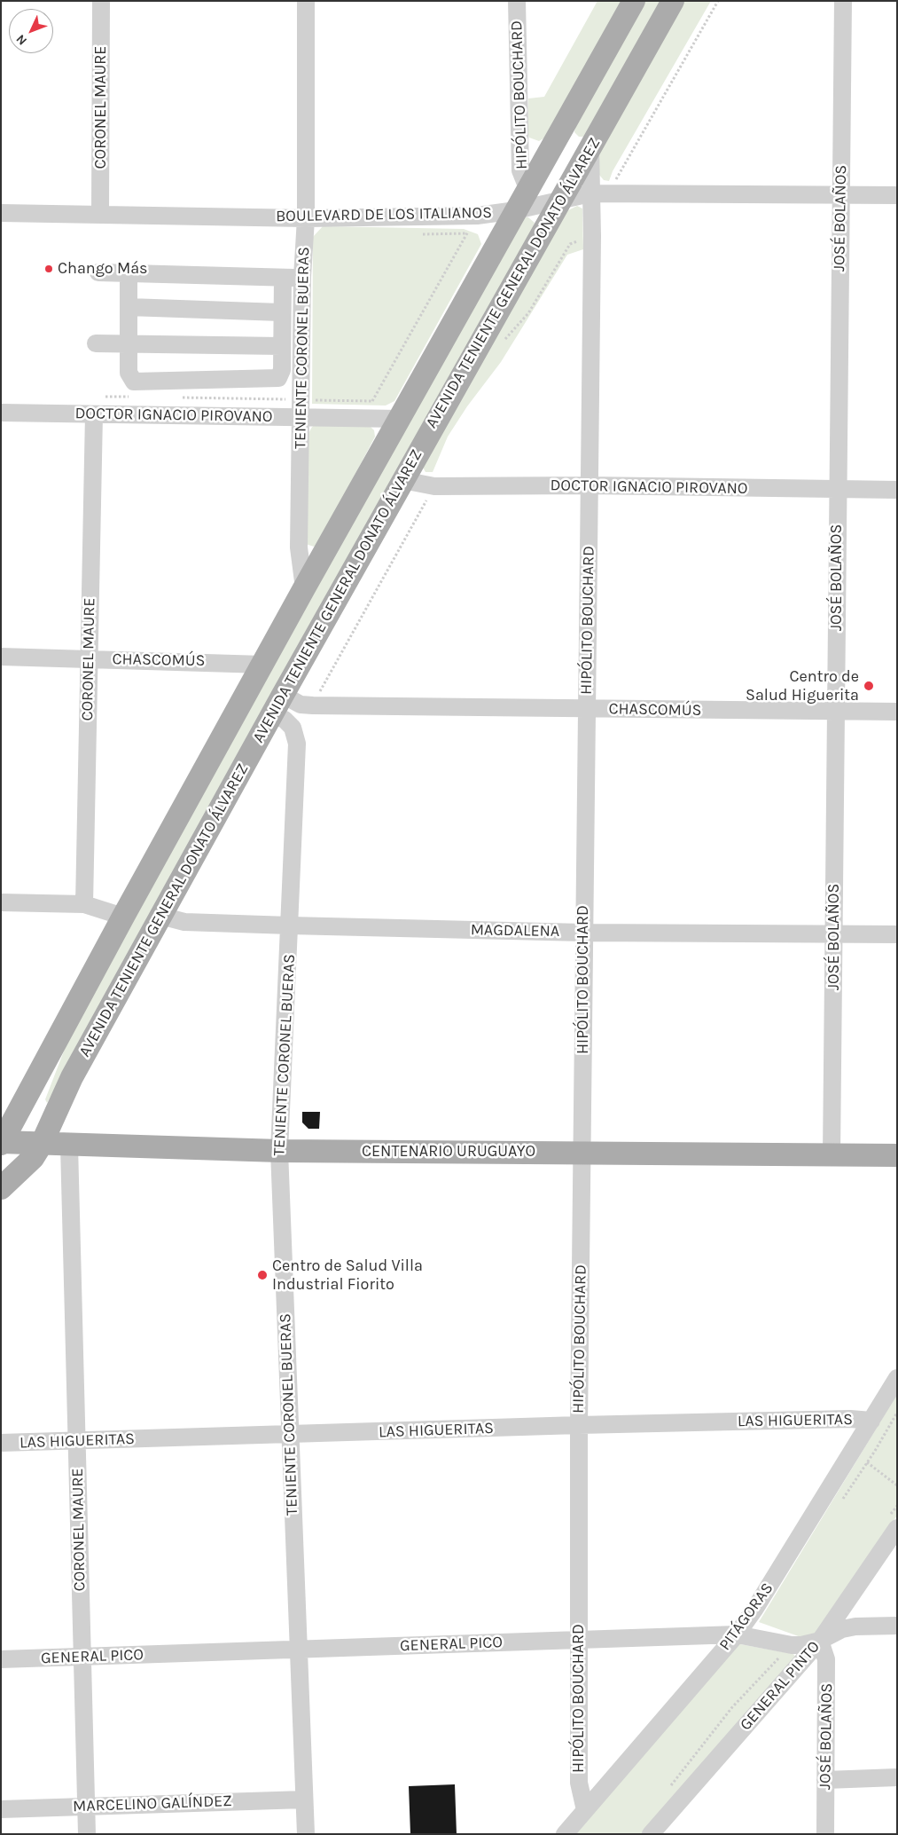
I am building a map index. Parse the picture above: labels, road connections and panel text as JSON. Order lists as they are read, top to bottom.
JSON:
{
  "streets": {
    "main road": ["AVENIDA TENIENTE GENERAL DONATO ÁLVAREZ", "CENTENARIO URUGUAYO"],
    "street": [
      "HIPÓLITO BOUCHARD",
      "CORONEL MAURE",
      "BOULEVARD DE LOS ITALIANOS",
      "JOSÉ BOLAÑOS",
      "TENIENTE CORONEL BUERAS",
      "DOCTOR IGNACIO PIROVANO",
      "CHASCOMÚS",
      "MAGDALENA",
      "LAS HIGUERITAS",
      "PITÁGORAS",
      "GENERAL PICO",
      "GENERAL PINTO",
      "MARCELINO GALÍNDEZ"
    ]
  },
  "crossings": [
    ["HIPÓLITO BOUCHARD", "BOULEVARD DE LOS ITALIANOS"],
    ["HIPÓLITO BOUCHARD", "AVENIDA TENIENTE GENERAL DONATO ÁLVAREZ"],
    ["HIPÓLITO BOUCHARD", "DOCTOR IGNACIO PIROVANO"],
    ["HIPÓLITO BOUCHARD", "CHASCOMÚS"],
    ["HIPÓLITO BOUCHARD", "MAGDALENA"],
    ["HIPÓLITO BOUCHARD", "CENTENARIO URUGUAYO"],
    ["HIPÓLITO BOUCHARD", "LAS HIGUERITAS"],
    ["HIPÓLITO BOUCHARD", "PITÁGORAS"],
    ["HIPÓLITO BOUCHARD", "GENERAL PICO"],
    ["CORONEL MAURE", "BOULEVARD DE LOS ITALIANOS"],
    ["CORONEL MAURE", "DOCTOR IGNACIO PIROVANO"],
    ["CORONEL MAURE", "CHASCOMÚS"],
    ["CORONEL MAURE", "CENTENARIO URUGUAYO"],
    ["CORONEL MAURE", "LAS HIGUERITAS"],
    ["CORONEL MAURE", "GENERAL PICO"],
    ["CORONEL MAURE", "MARCELINO GALÍNDEZ"],
    ["BOULEVARD DE LOS ITALIANOS", "JOSÉ BOLAÑOS"],
    ["BOULEVARD DE LOS ITALIANOS", "AVENIDA TENIENTE GENERAL DONATO ÁLVAREZ"],
    ["BOULEVARD DE LOS ITALIANOS", "TENIENTE CORONEL BUERAS"],
    ["JOSÉ BOLAÑOS", "DOCTOR IGNACIO PIROVANO"],
    ["JOSÉ BOLAÑOS", "CHASCOMÚS"],
    ["JOSÉ BOLAÑOS", "MAGDALENA"],
    ["JOSÉ BOLAÑOS", "CENTENARIO URUGUAYO"],
    ["JOSÉ BOLAÑOS", "GENERAL PICO"],
    ["JOSÉ BOLAÑOS", "GENERAL PINTO"],
    ["AVENIDA TENIENTE GENERAL DONATO ÁLVAREZ", "TENIENTE CORONEL BUERAS"],
    ["AVENIDA TENIENTE GENERAL DONATO ÁLVAREZ", "DOCTOR IGNACIO PIROVANO"],
    ["AVENIDA TENIENTE GENERAL DONATO ÁLVAREZ", "CHASCOMÚS"],
    ["AVENIDA TENIENTE GENERAL DONATO ÁLVAREZ", "MAGDALENA"],
    ["AVENIDA TENIENTE GENERAL DONATO ÁLVAREZ", "CENTENARIO URUGUAYO"],
    ["TENIENTE CORONEL BUERAS", "DOCTOR IGNACIO PIROVANO"],
    ["TENIENTE CORONEL BUERAS", "MAGDALENA"],
    ["TENIENTE CORONEL BUERAS", "CENTENARIO URUGUAYO"],
    ["TENIENTE CORONEL BUERAS", "LAS HIGUERITAS"],
    ["TENIENTE CORONEL BUERAS", "GENERAL PICO"],
    ["TENIENTE CORONEL BUERAS", "MARCELINO GALÍNDEZ"],
    ["LAS HIGUERITAS", "PITÁGORAS"],
    ["PITÁGORAS", "GENERAL PICO"],
    ["GENERAL PICO", "GENERAL PINTO"]
  ],
  "places": ["Chango Más", "Centro de Salud Higuerita", "Centro de Salud Villa Industrial Fiorito"],
  "north": "bottom left"
}
